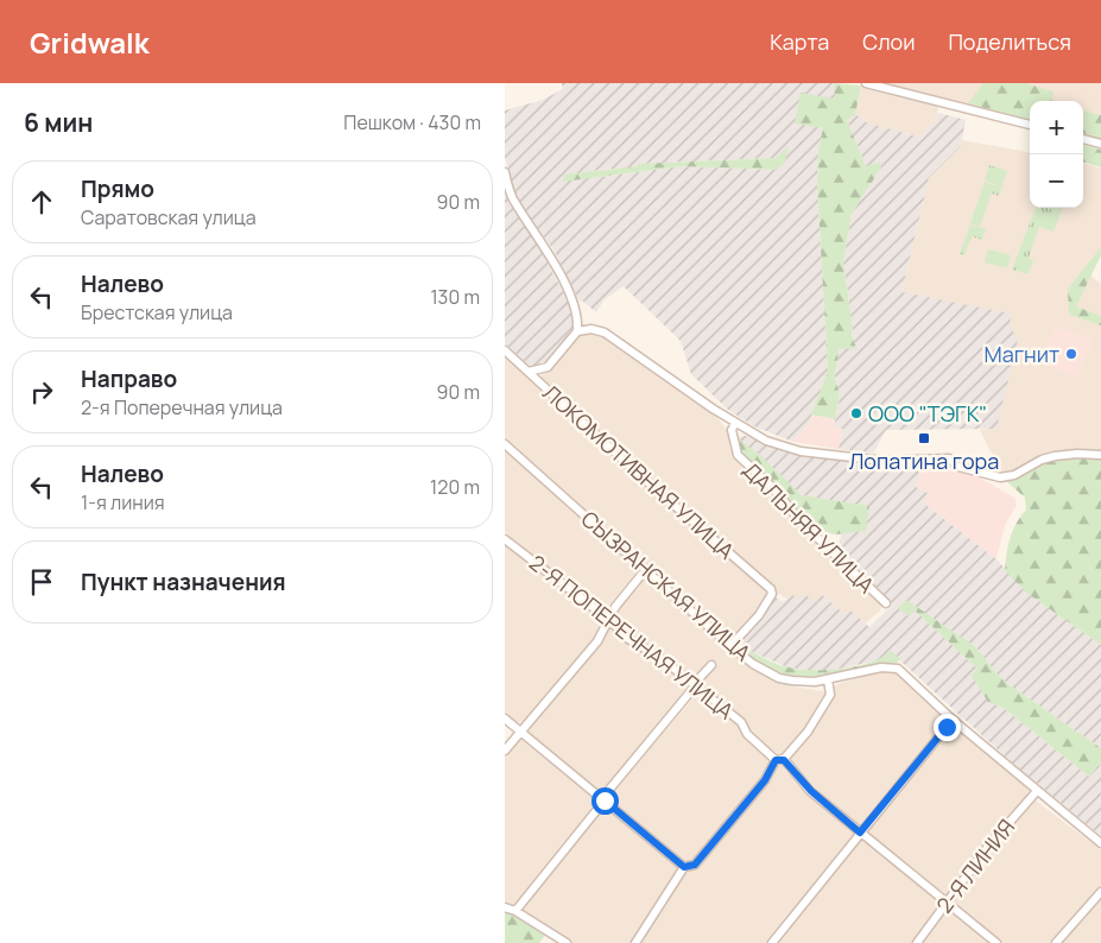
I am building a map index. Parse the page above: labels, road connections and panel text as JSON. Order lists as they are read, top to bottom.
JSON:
{
  "streets": {
    "street": [
      "ЛОКОМОТИВНАЯ УЛИЦА",
      "ДАЛЬНЯЯ УЛИЦА",
      "СЫЗРАНСКАЯ УЛИЦА",
      "2-Я ПОПЕРЕЧНАЯ УЛИЦА",
      "2-Я ЛИНИЯ"
    ]
  },
  "crossings": [
    ["ЛОКОМОТИВНАЯ УЛИЦА", "СЫЗРАНСКАЯ УЛИЦА"],
    ["СЫЗРАНСКАЯ УЛИЦА", "2-Я ЛИНИЯ"],
    ["2-Я ПОПЕРЕЧНАЯ УЛИЦА", "2-Я ЛИНИЯ"]
  ],
  "places": {
    "other": ["Магнит", "ООО \"ТЭГК\""],
    "transit": ["Лопатина гора"]
  },
  "page": {
    "header": "Gridwalk",
    "nav": ["Карта", "Слои", "Поделиться"],
    "heading": ["6 мин", "Пешком · 430 m"],
    "map_buttons": ["+", "−"],
    "list": [
      ["Прямо", "Саратовская улица", "90 m"],
      ["Налево", "Брестская улица", "130 m"],
      ["Направо", "2-я Поперечная улица", "90 m"],
      ["Налево", "1-я линия", "120 m"],
      "Пункт назначения"
    ]
  }
}
